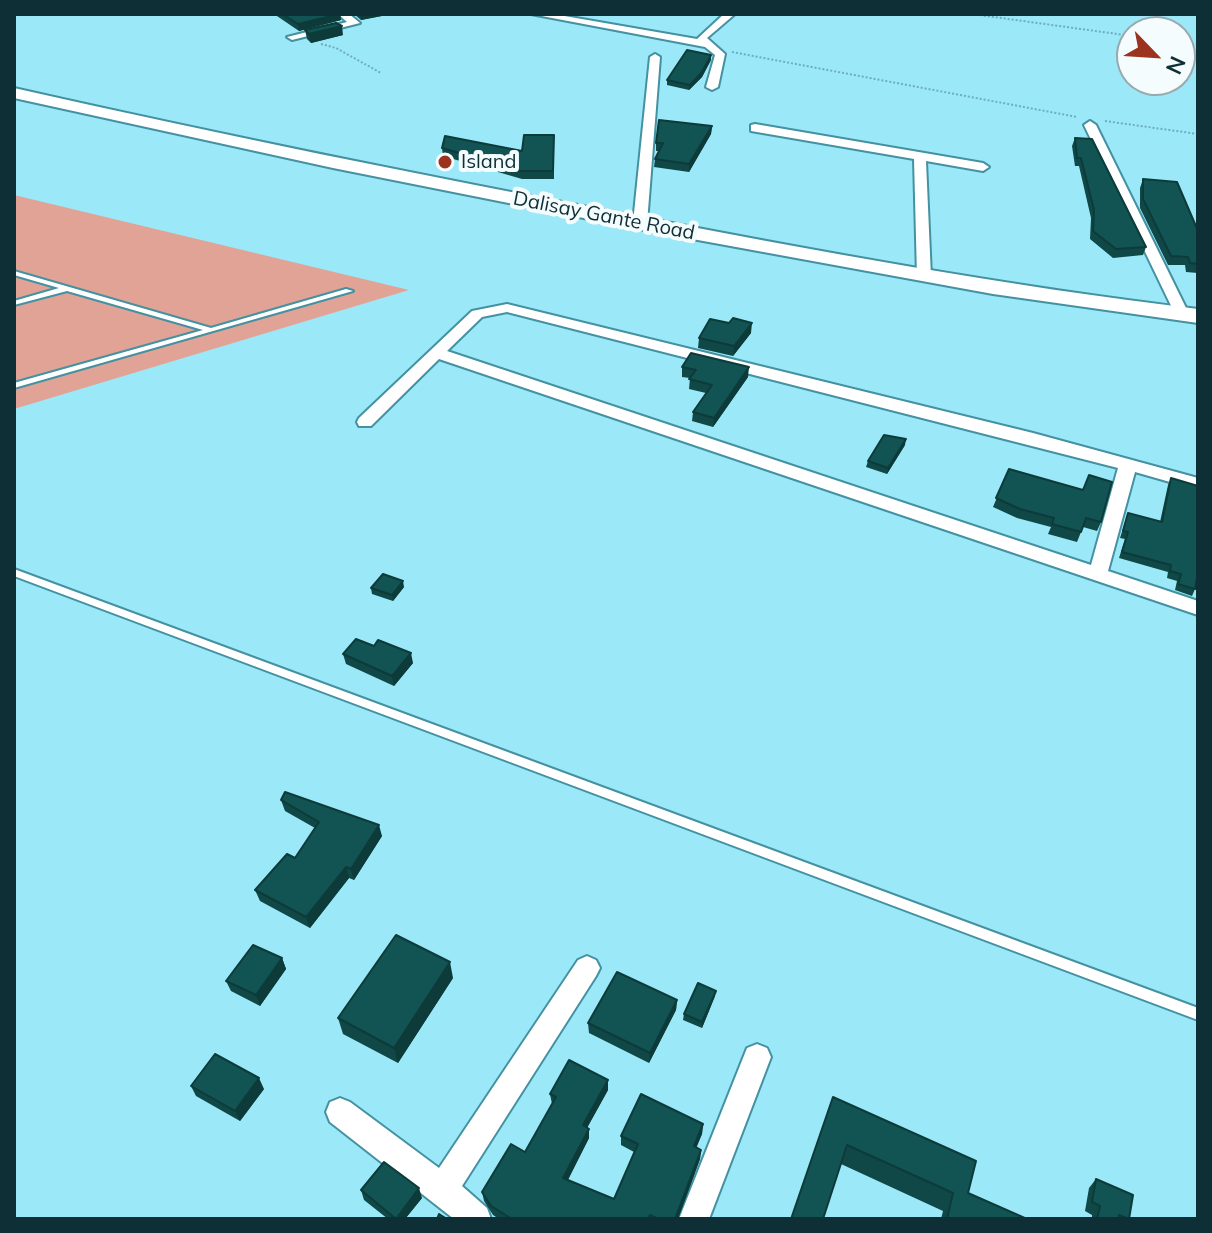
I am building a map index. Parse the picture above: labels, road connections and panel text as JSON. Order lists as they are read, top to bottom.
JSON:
{
  "streets": {
    "main road": ["Dalisay Gante Road"]
  },
  "places": ["Island"],
  "north": "bottom right"
}
